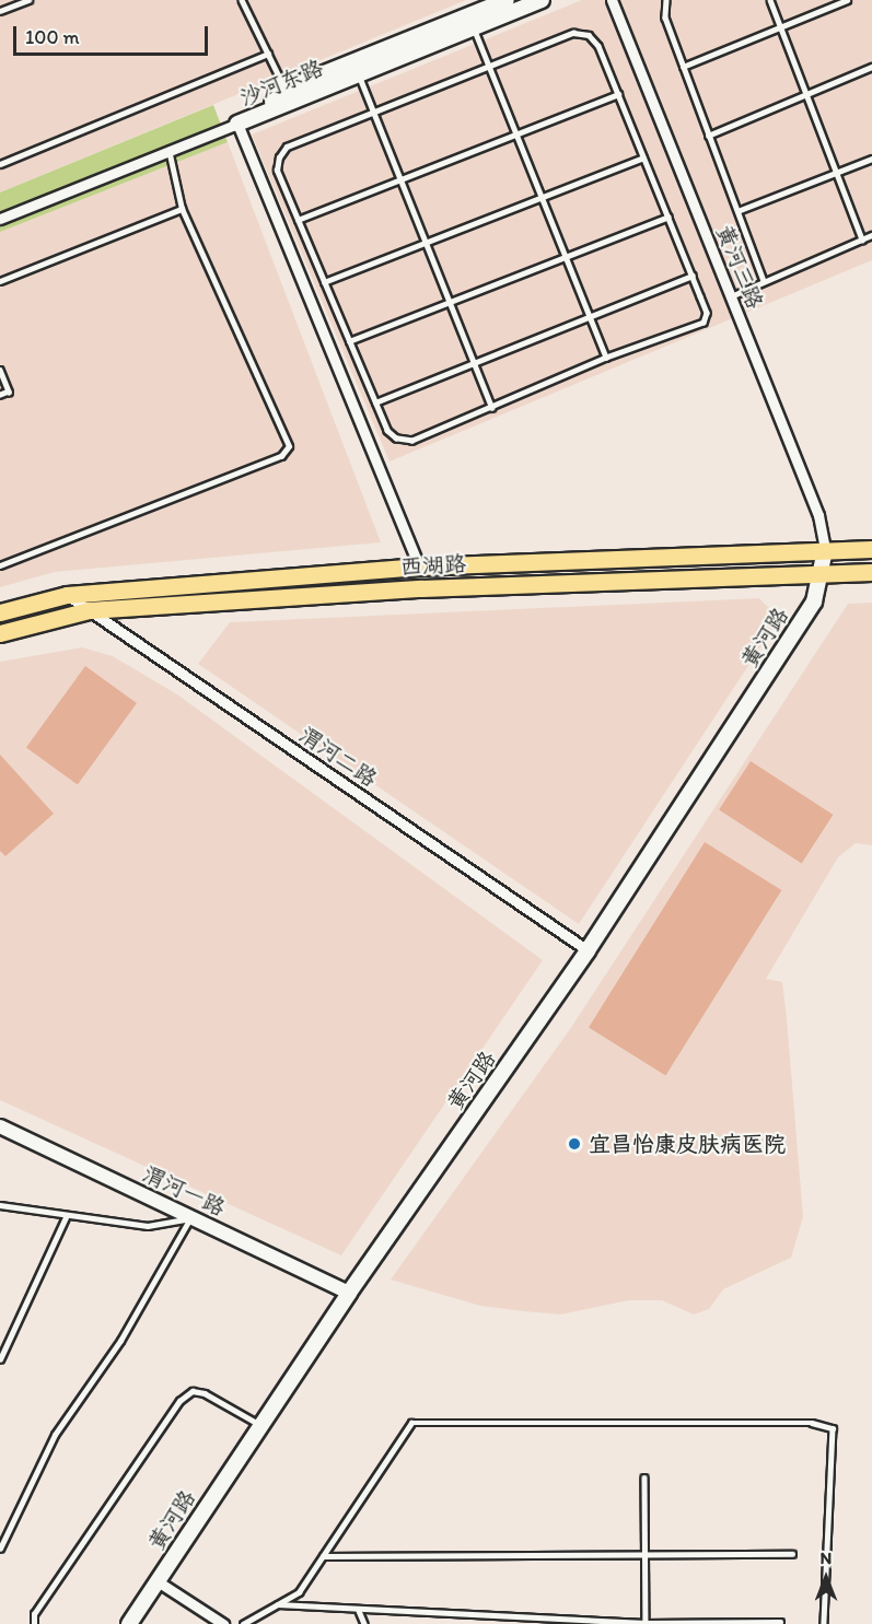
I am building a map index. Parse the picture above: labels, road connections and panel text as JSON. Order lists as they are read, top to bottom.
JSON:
{
  "streets": {
    "main road": ["沙河东路", "西湖路", "黄河路"],
    "street": ["黄河三路", "渭河二路", "渭河一路"]
  },
  "crossings": [
    ["黄河三路", "西湖路"],
    ["黄河三路", "黄河路"],
    ["西湖路", "黄河路"],
    ["西湖路", "渭河二路"],
    ["黄河路", "渭河二路"],
    ["黄河路", "渭河一路"]
  ],
  "places": ["宜昌怡康皮肤病医院"],
  "scale_bar": "100 m",
  "north": "top"
}
